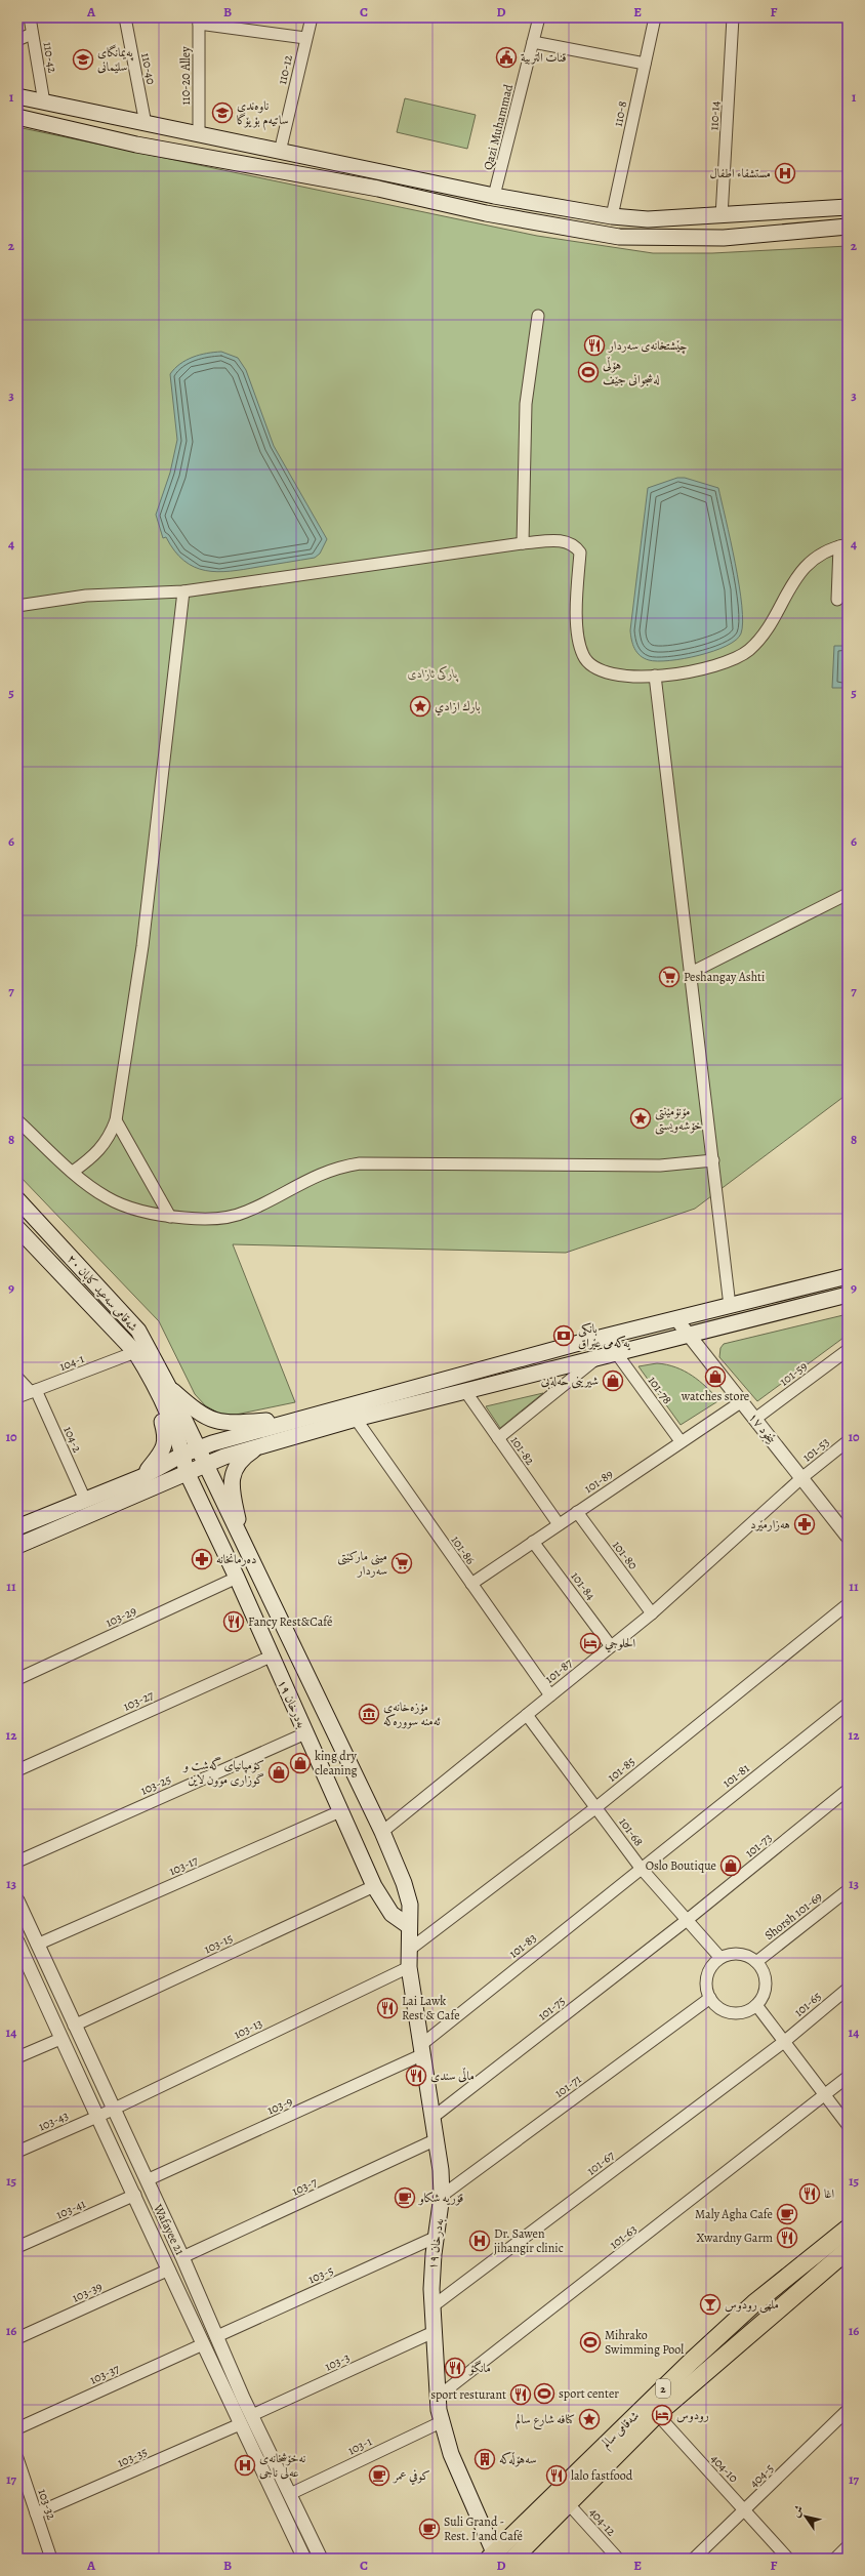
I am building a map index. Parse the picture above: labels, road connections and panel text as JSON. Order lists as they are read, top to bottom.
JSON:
{
  "streets": {
    "main road": [
      "شەقامی سەعید کابان ٢٠",
      "بەدرخان ١٩",
      "2",
      "شەقامی سالم"
    ],
    "street": [
      "110-42",
      "110-40",
      "110-12",
      "110-20 Alley",
      "110-8",
      "110-14",
      "Qazi Muhammad",
      "104-1",
      "101-59",
      "101-78",
      "بێخود ١٧",
      "104-2",
      "101-53",
      "101-82",
      "101-89",
      "101-86",
      "101-80",
      "101-84",
      "103-29",
      "101-87",
      "103-27",
      "101-85",
      "101-81",
      "103-25",
      "101-68",
      "101-73",
      "103-17",
      "Shorsh 101-69",
      "103-15",
      "101-83",
      "101-65",
      "101-75",
      "103-13",
      "101-71",
      "103-9",
      "103-43",
      "101-67",
      "103-7",
      "103-41",
      "Wafayee 21",
      "101-63",
      "103-5",
      "103-39",
      "103-3",
      "103-37",
      "103-1",
      "103-35",
      "404-10",
      "404-5",
      "103-32",
      "404-12"
    ]
  },
  "crossings": [
    ["شەقامی سەعید کابان ٢٠", "104-1"],
    ["شەقامی سەعید کابان ٢٠", "بەدرخان ١٩"],
    ["104-1", "104-2"],
    ["101-59", "بێخود ١٧"],
    ["101-78", "101-89"],
    ["بێخود ١٧", "101-53"],
    ["بێخود ١٧", "101-89"],
    ["بێخود ١٧", "101-87"],
    ["101-53", "101-87"],
    ["101-82", "101-89"],
    ["101-89", "101-86"],
    ["101-89", "101-80"],
    ["101-89", "101-84"],
    ["101-86", "101-87"],
    ["101-80", "101-87"],
    ["101-84", "101-87"],
    ["103-29", "بەدرخان ١٩"],
    ["101-87", "بەدرخان ١٩"],
    ["101-87", "101-68"],
    ["103-27", "بەدرخان ١٩"],
    ["بەدرخان ١٩", "101-85"],
    ["بەدرخان ١٩", "103-25"],
    ["بەدرخان ١٩", "103-17"],
    ["بەدرخان ١٩", "103-15"],
    ["بەدرخان ١٩", "101-83"],
    ["بەدرخان ١٩", "101-75"],
    ["بەدرخان ١٩", "103-13"],
    ["بەدرخان ١٩", "101-71"],
    ["بەدرخان ١٩", "103-9"],
    ["بەدرخان ١٩", "101-67"],
    ["بەدرخان ١٩", "103-7"],
    ["بەدرخان ١٩", "101-63"],
    ["بەدرخان ١٩", "103-5"],
    ["بەدرخان ١٩", "103-3"],
    ["بەدرخان ١٩", "شەقامی سالم"],
    ["بەدرخان ١٩", "103-1"],
    ["101-85", "101-68"],
    ["101-81", "101-68"],
    ["101-81", "101-83"],
    ["101-68", "101-73"],
    ["101-68", "Shorsh 101-69"],
    ["101-68", "101-83"],
    ["101-68", "101-75"],
    ["101-68", "101-71"],
    ["101-73", "101-75"],
    ["103-17", "Wafayee 21"],
    ["Shorsh 101-69", "101-71"],
    ["103-15", "Wafayee 21"],
    ["101-83", "103-9"],
    ["101-65", "101-67"],
    ["103-13", "103-43"],
    ["103-13", "Wafayee 21"],
    ["103-9", "Wafayee 21"],
    ["103-43", "Wafayee 21"],
    ["103-7", "Wafayee 21"],
    ["103-41", "Wafayee 21"],
    ["Wafayee 21", "103-5"],
    ["Wafayee 21", "103-39"],
    ["Wafayee 21", "103-3"],
    ["Wafayee 21", "103-37"],
    ["Wafayee 21", "103-1"],
    ["Wafayee 21", "103-35"],
    ["شەقامی سالم", "404-10"],
    ["شەقامی سالم", "404-12"],
    ["103-35", "103-32"],
    ["404-10", "404-5"]
  ],
  "parks": ["پارکی ئازادی"],
  "places": {
    "public building": ["قنات التربیة"],
    "school or university": ["پەیمانگای سلێمانی", "ناوەندی ساتیەم بۆ یۆگا"],
    "hospital": ["مستشفاء اطفال", "Dr. Sawen jihangir clinic", "نەخۆشخانەی عەلی ناجی"],
    "restaurant": [
      "چێشتخانەی سەردار",
      "Fancy Rest&Café",
      "Lai Lawk Rest & Cafe",
      "ماڵی سندی",
      "اغا",
      "Xwardny Garm",
      "مانگۆ",
      "sport resturant",
      "lalo fastfood"
    ],
    "sports": ["هۆڵی لەشجوانی جێف", "Mihrako Swimming Pool", "sport center"],
    "place": ["بارك ازادي", "مۆنۆمێنتی خۆشەویستی", "كنافه شارع سالم"],
    "supermarket": ["Peshangay Ashti", "مینی مارکێتی سەردار"],
    "bank": ["بانکی یەکەمی عێراق"],
    "shop": [
      "watches store",
      "شیرینی حەلەبی",
      "king dry cleaning",
      "کۆمپانیای گەشت و گوزاری موون لاین",
      "Oslo Boutique"
    ],
    "pharmacy": ["هەزارمێرد", "دەرمانخانە"],
    "hotel": ["الحلوجي", "رودوس"],
    "museum": ["مۆزەخانەی ئەمنە سوورەکە"],
    "cafe": [
      "قۆریە شکاو",
      "Maly Agha Cafe",
      "كوفي عمر",
      "Suli Grand - Rest. I and Café"
    ],
    "bar": ["ملهى رودوس"],
    "building": ["سەهۆڵەکە"]
  },
  "north": "top left",
  "grid": {
    "columns": [
      "A",
      "B",
      "C",
      "D",
      "E",
      "F"
    ],
    "rows": [
      "1",
      "2",
      "3",
      "4",
      "5",
      "6",
      "7",
      "8",
      "9",
      "10",
      "11",
      "12",
      "13",
      "14",
      "15",
      "16",
      "17"
    ]
  }
}
